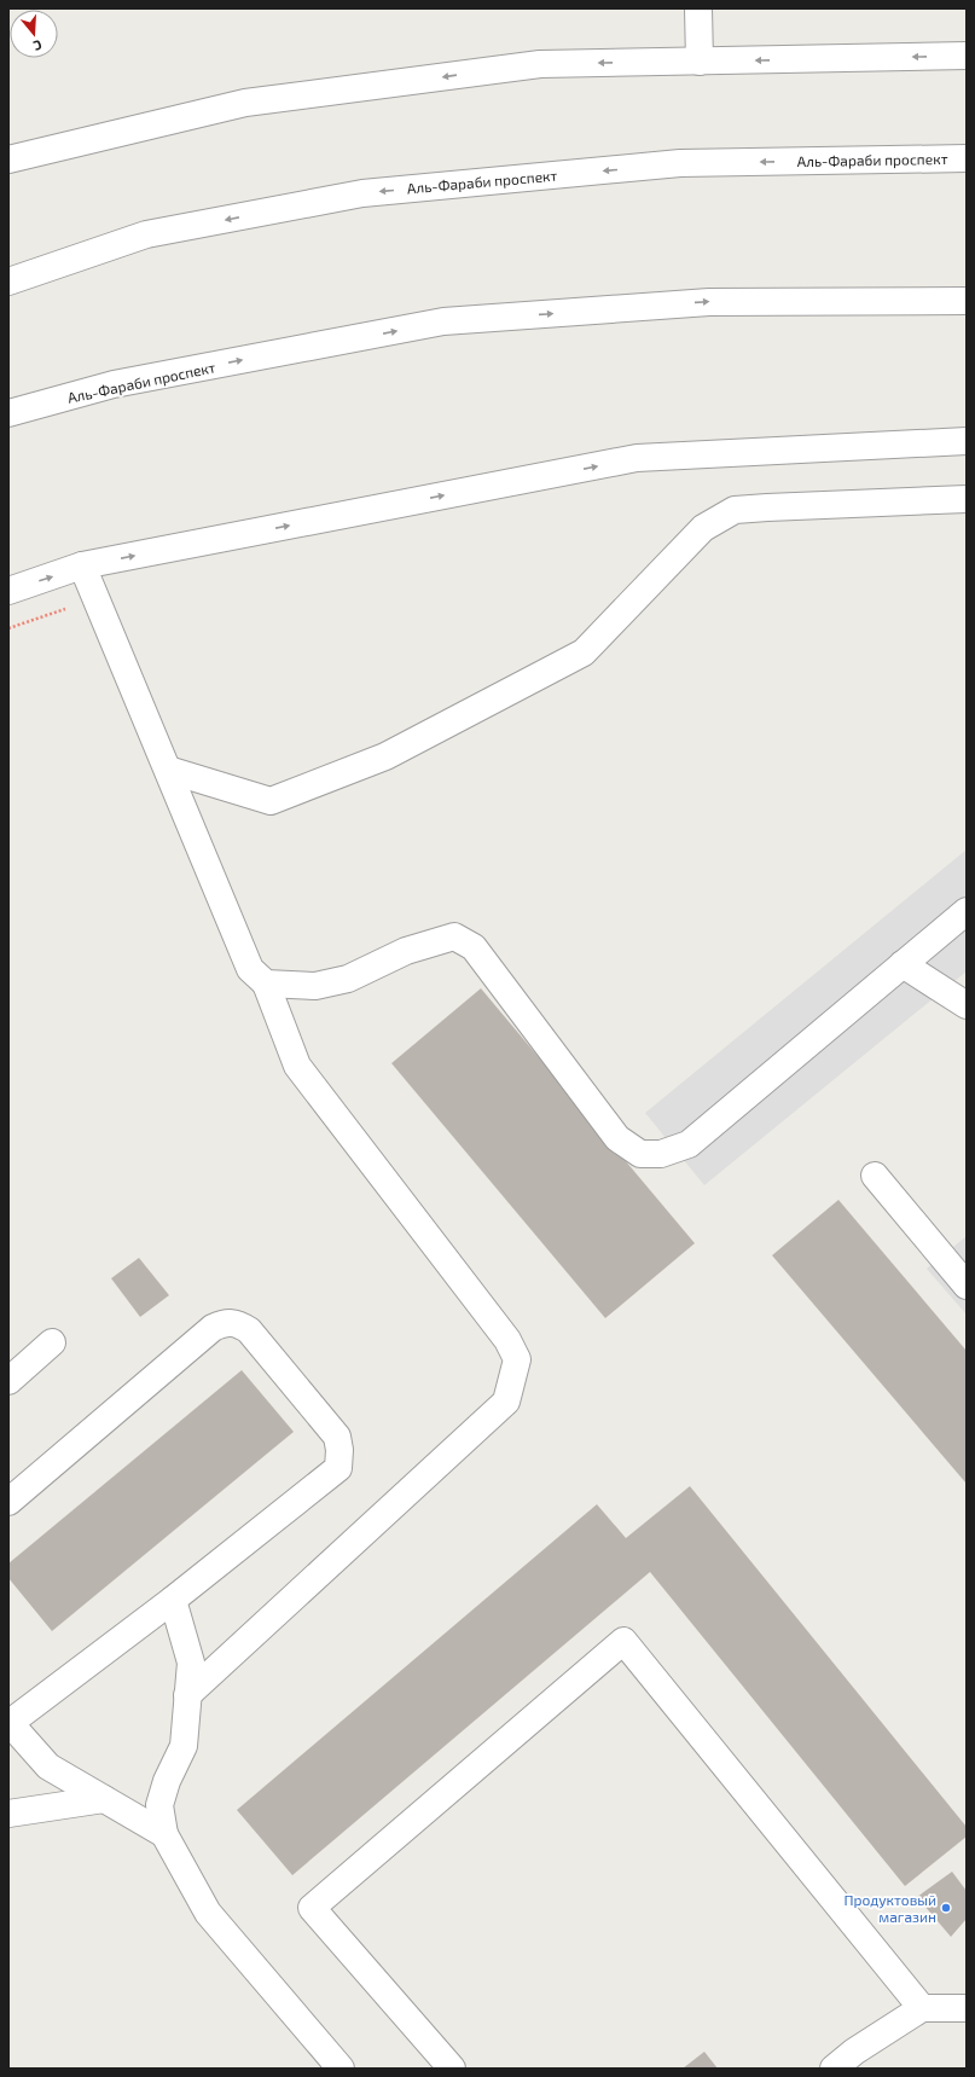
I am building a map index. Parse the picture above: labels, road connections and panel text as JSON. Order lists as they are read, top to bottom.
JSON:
{
  "streets": {
    "street": ["Аль-Фараби проспект"]
  },
  "places": ["Продуктовый магазин"],
  "north": "bottom"
}
